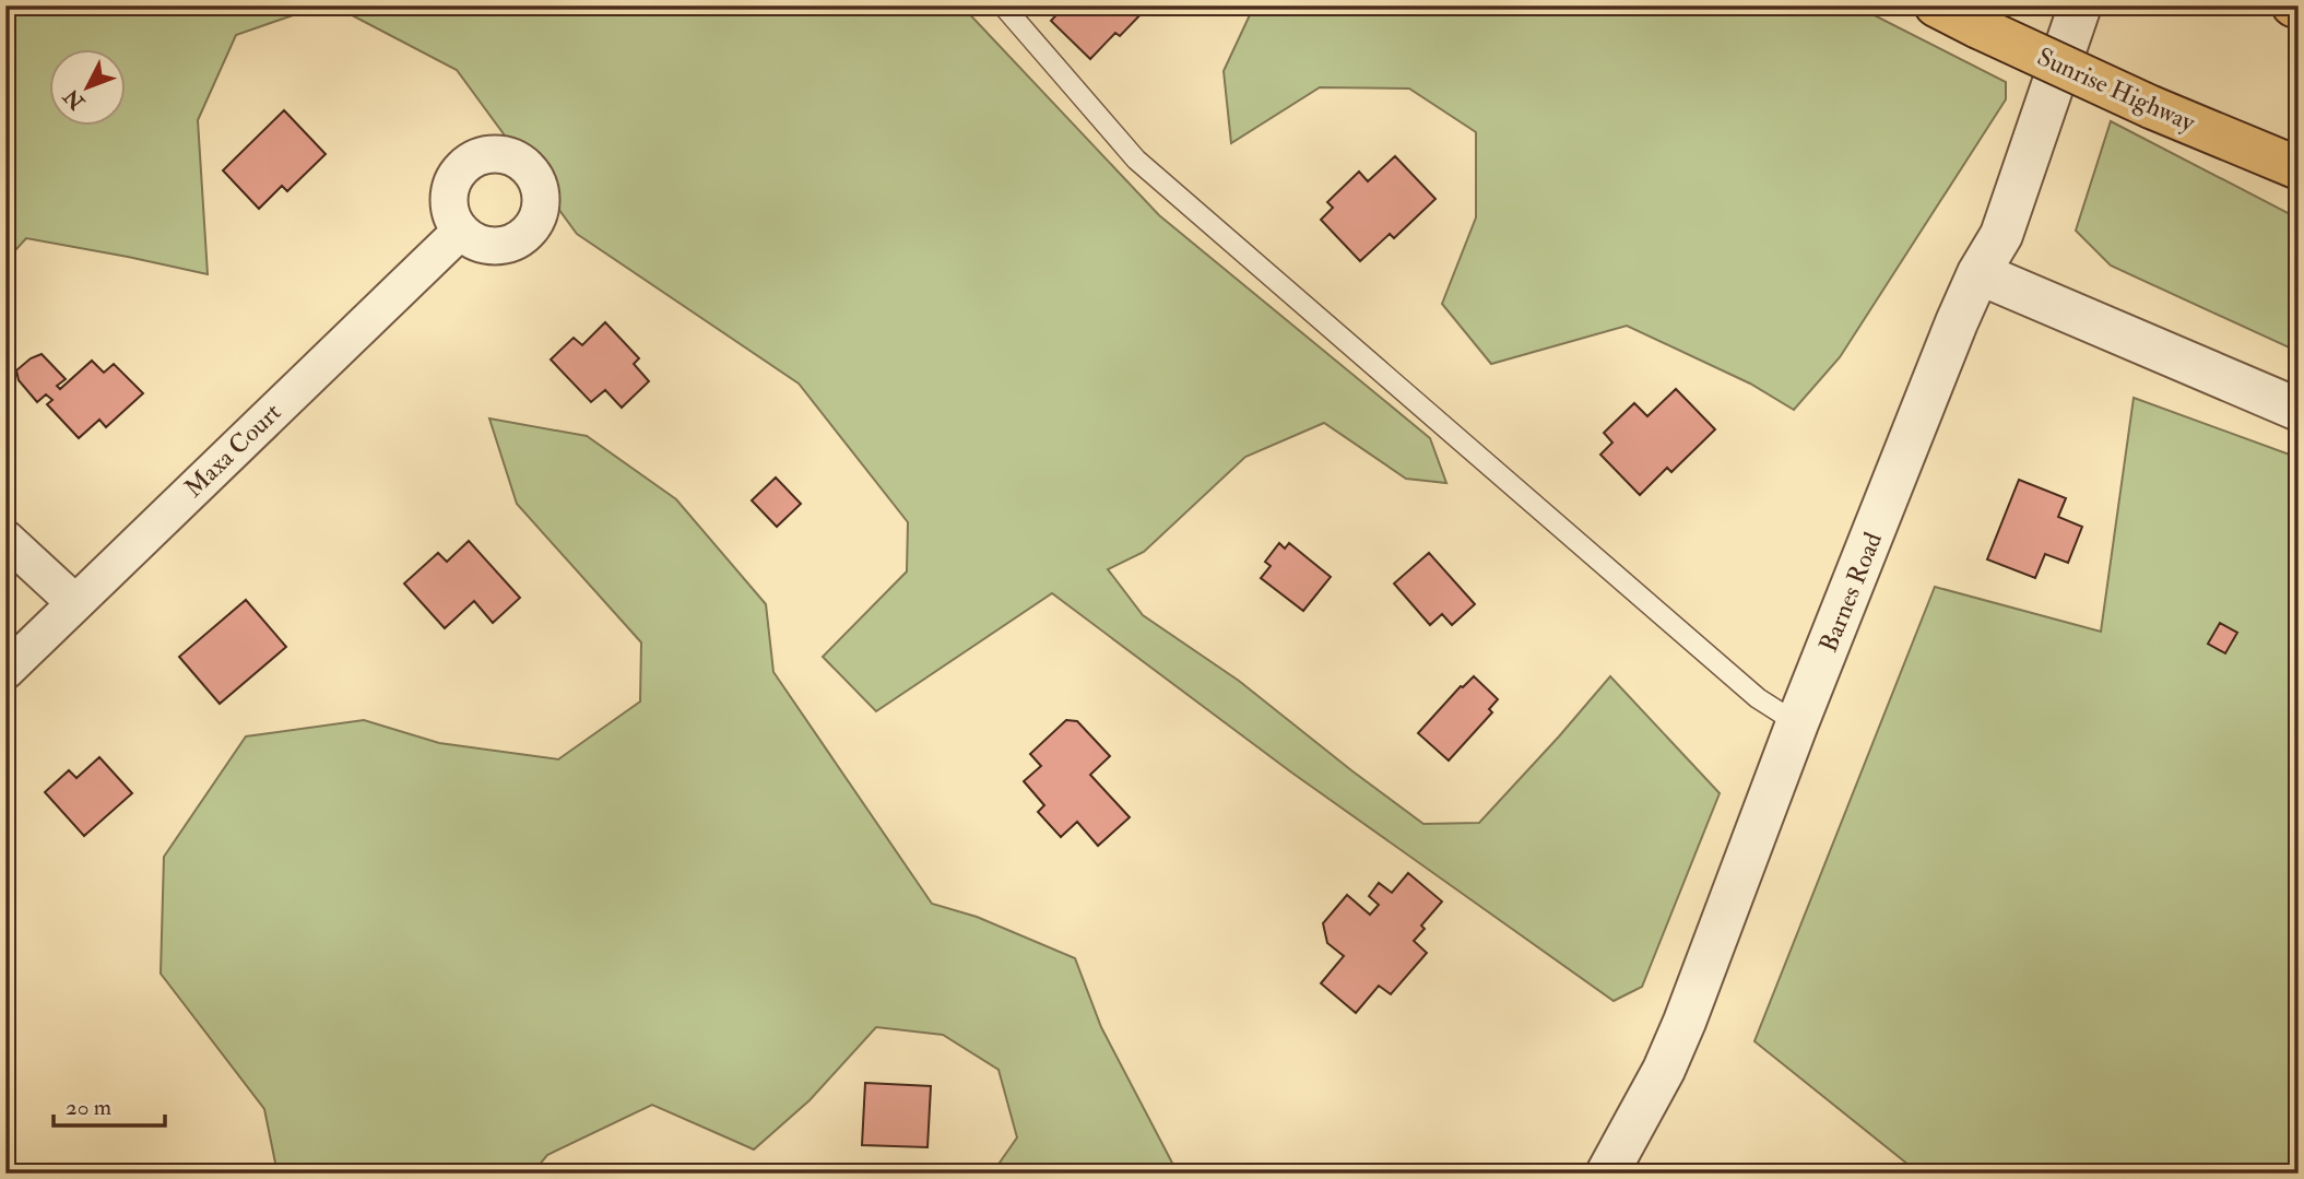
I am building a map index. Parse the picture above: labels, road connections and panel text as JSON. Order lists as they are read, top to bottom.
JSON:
{
  "streets": {
    "highway": ["Sunrise Highway"],
    "street": ["Maxa Court", "Barnes Road"]
  },
  "scale_bar": "20 m",
  "north": "bottom left"
}
